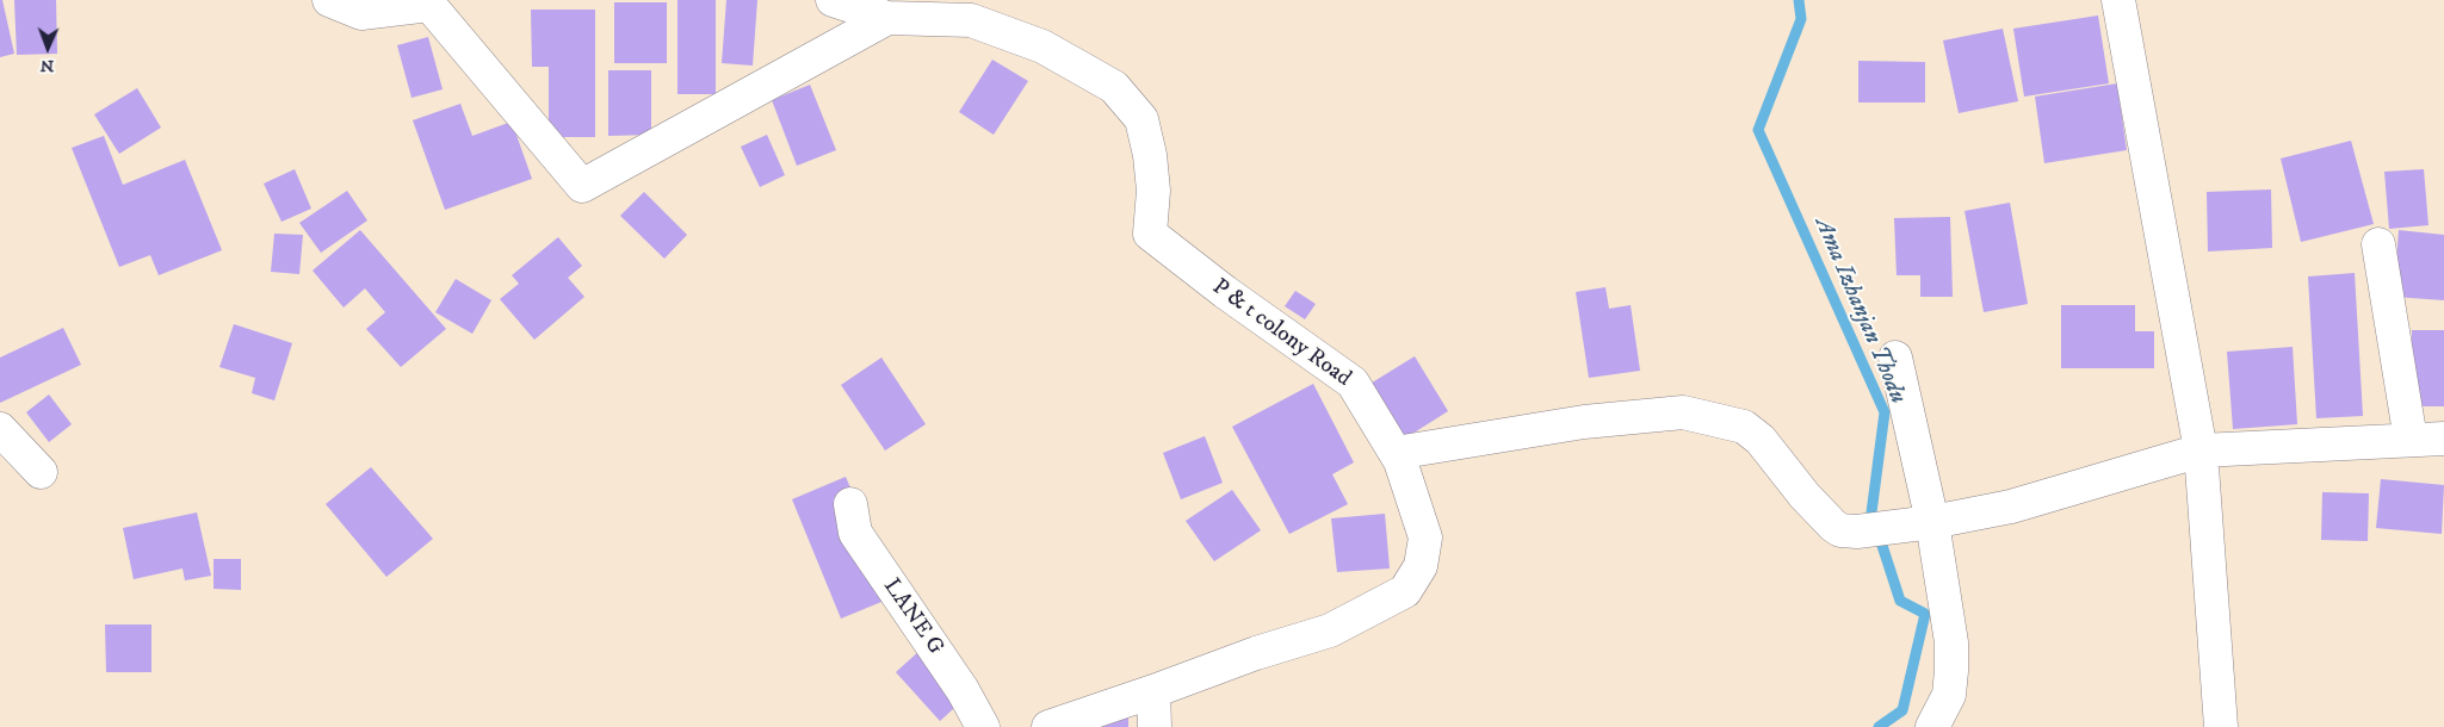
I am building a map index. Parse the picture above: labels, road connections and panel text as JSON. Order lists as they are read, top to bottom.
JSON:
{
  "streets": {
    "street": ["P & t colony Road", "LANE G"]
  },
  "water": ["Ama Izhanjan Thodu"],
  "north": "bottom"
}
